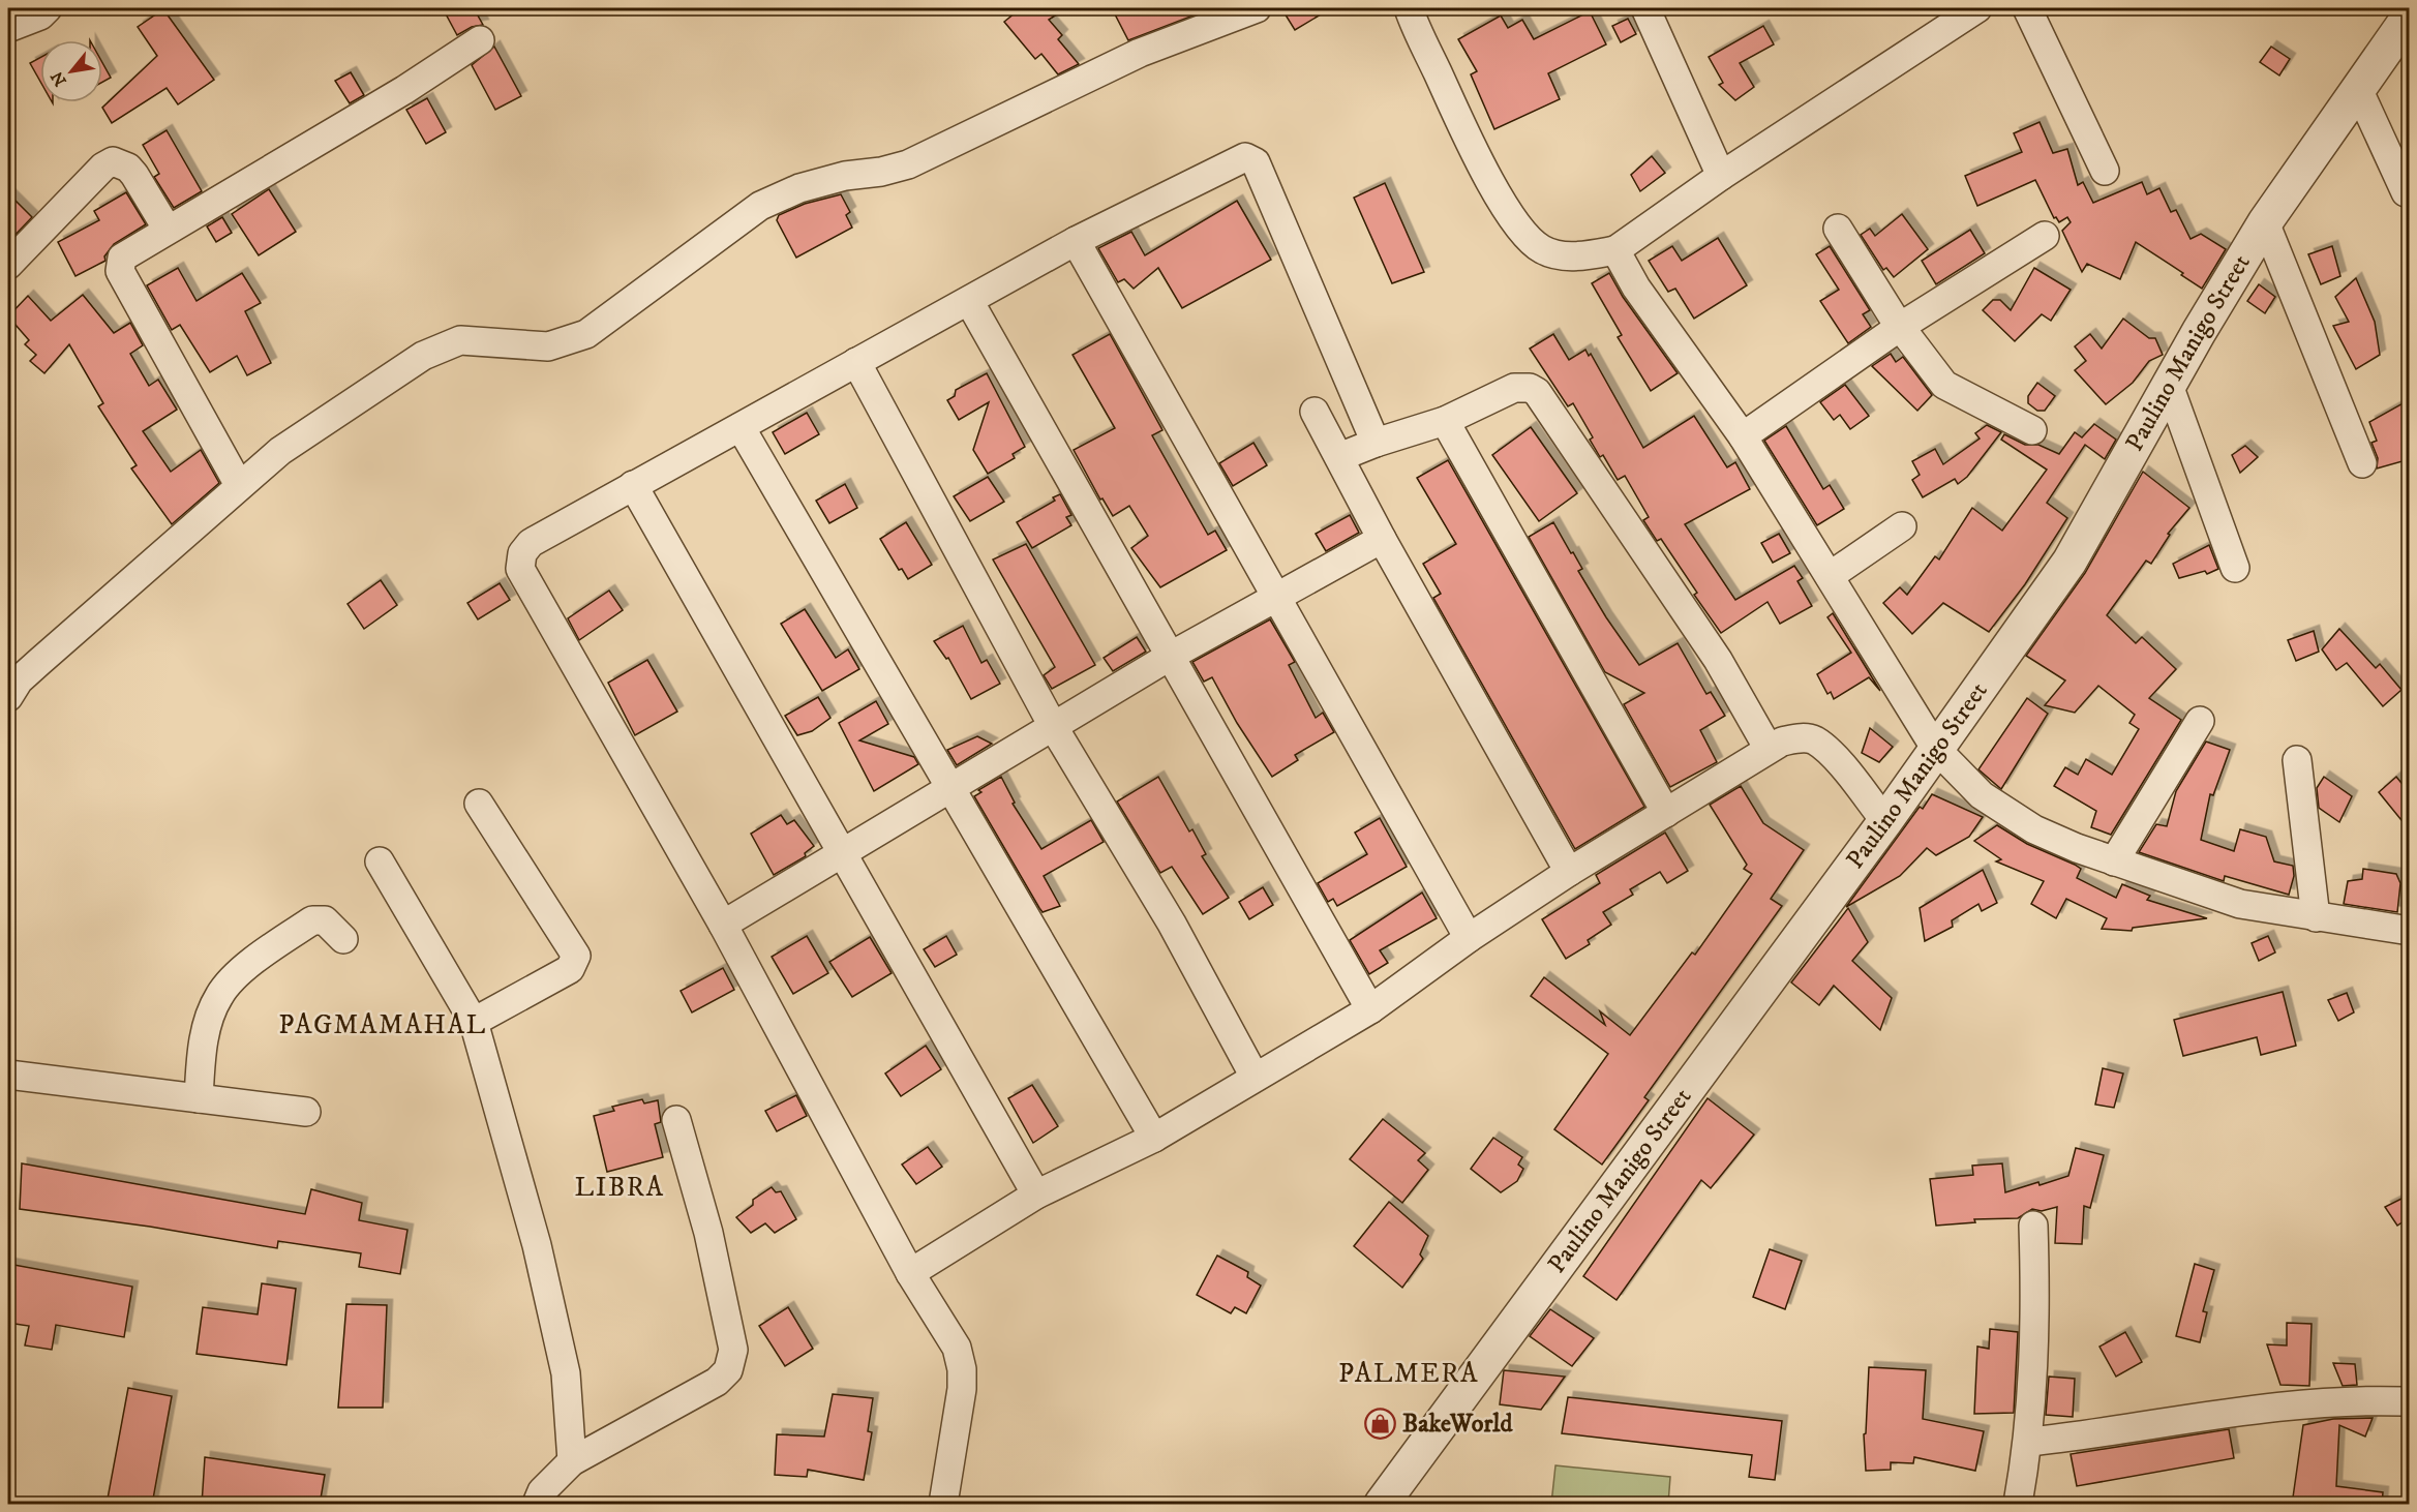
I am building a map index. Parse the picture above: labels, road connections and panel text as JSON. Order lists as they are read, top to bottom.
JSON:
{
  "streets": {
    "street": ["Paulino Manigo Street"]
  },
  "districts": ["PAGMAMAHAL", "LIBRA", "PALMERA"],
  "places": {
    "shop": ["BakeWorld"]
  },
  "north": "bottom left"
}
